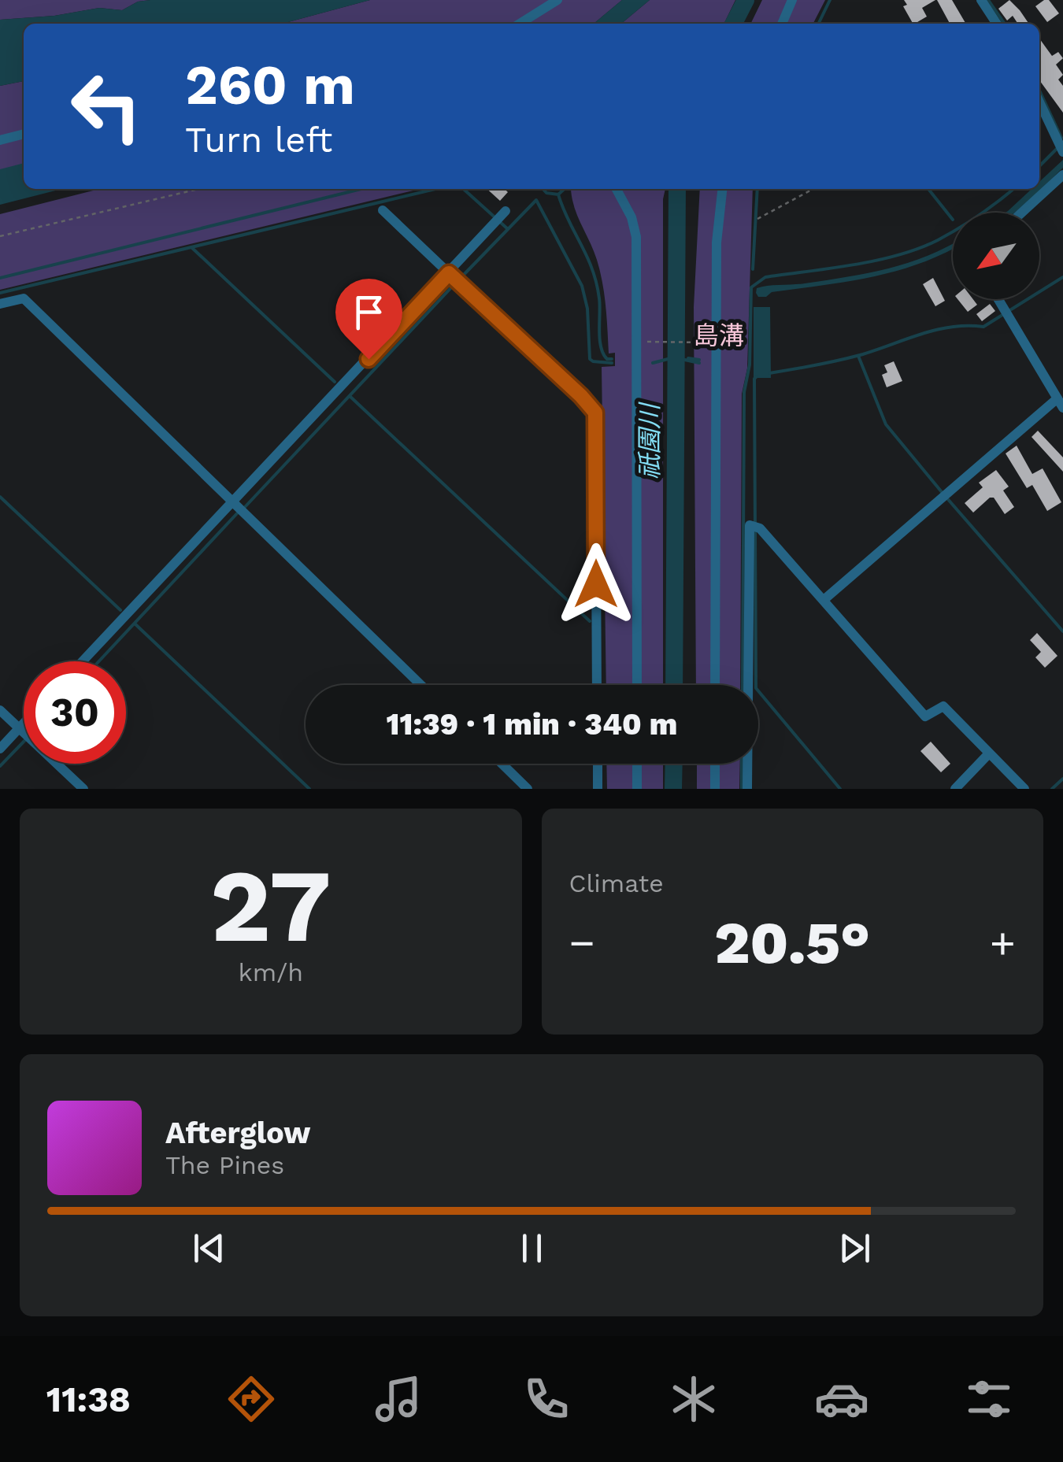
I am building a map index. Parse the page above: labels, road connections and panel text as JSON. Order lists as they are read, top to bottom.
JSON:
{
  "districts": ["島溝"],
  "water": ["祇園川"],
  "north": "bottom left",
  "page": {
    "turn": ["260 m", "Turn left"],
    "limit": "30",
    "trip": "11:39 · 1 min · 340 m",
    "tile": [
      ["27", "km/h"],
      "Climate"
    ],
    "heat": ["−", "20.5°", "+"],
    "song": ["Afterglow", "The Pines"],
    "tabs": "11:38"
  }
}
